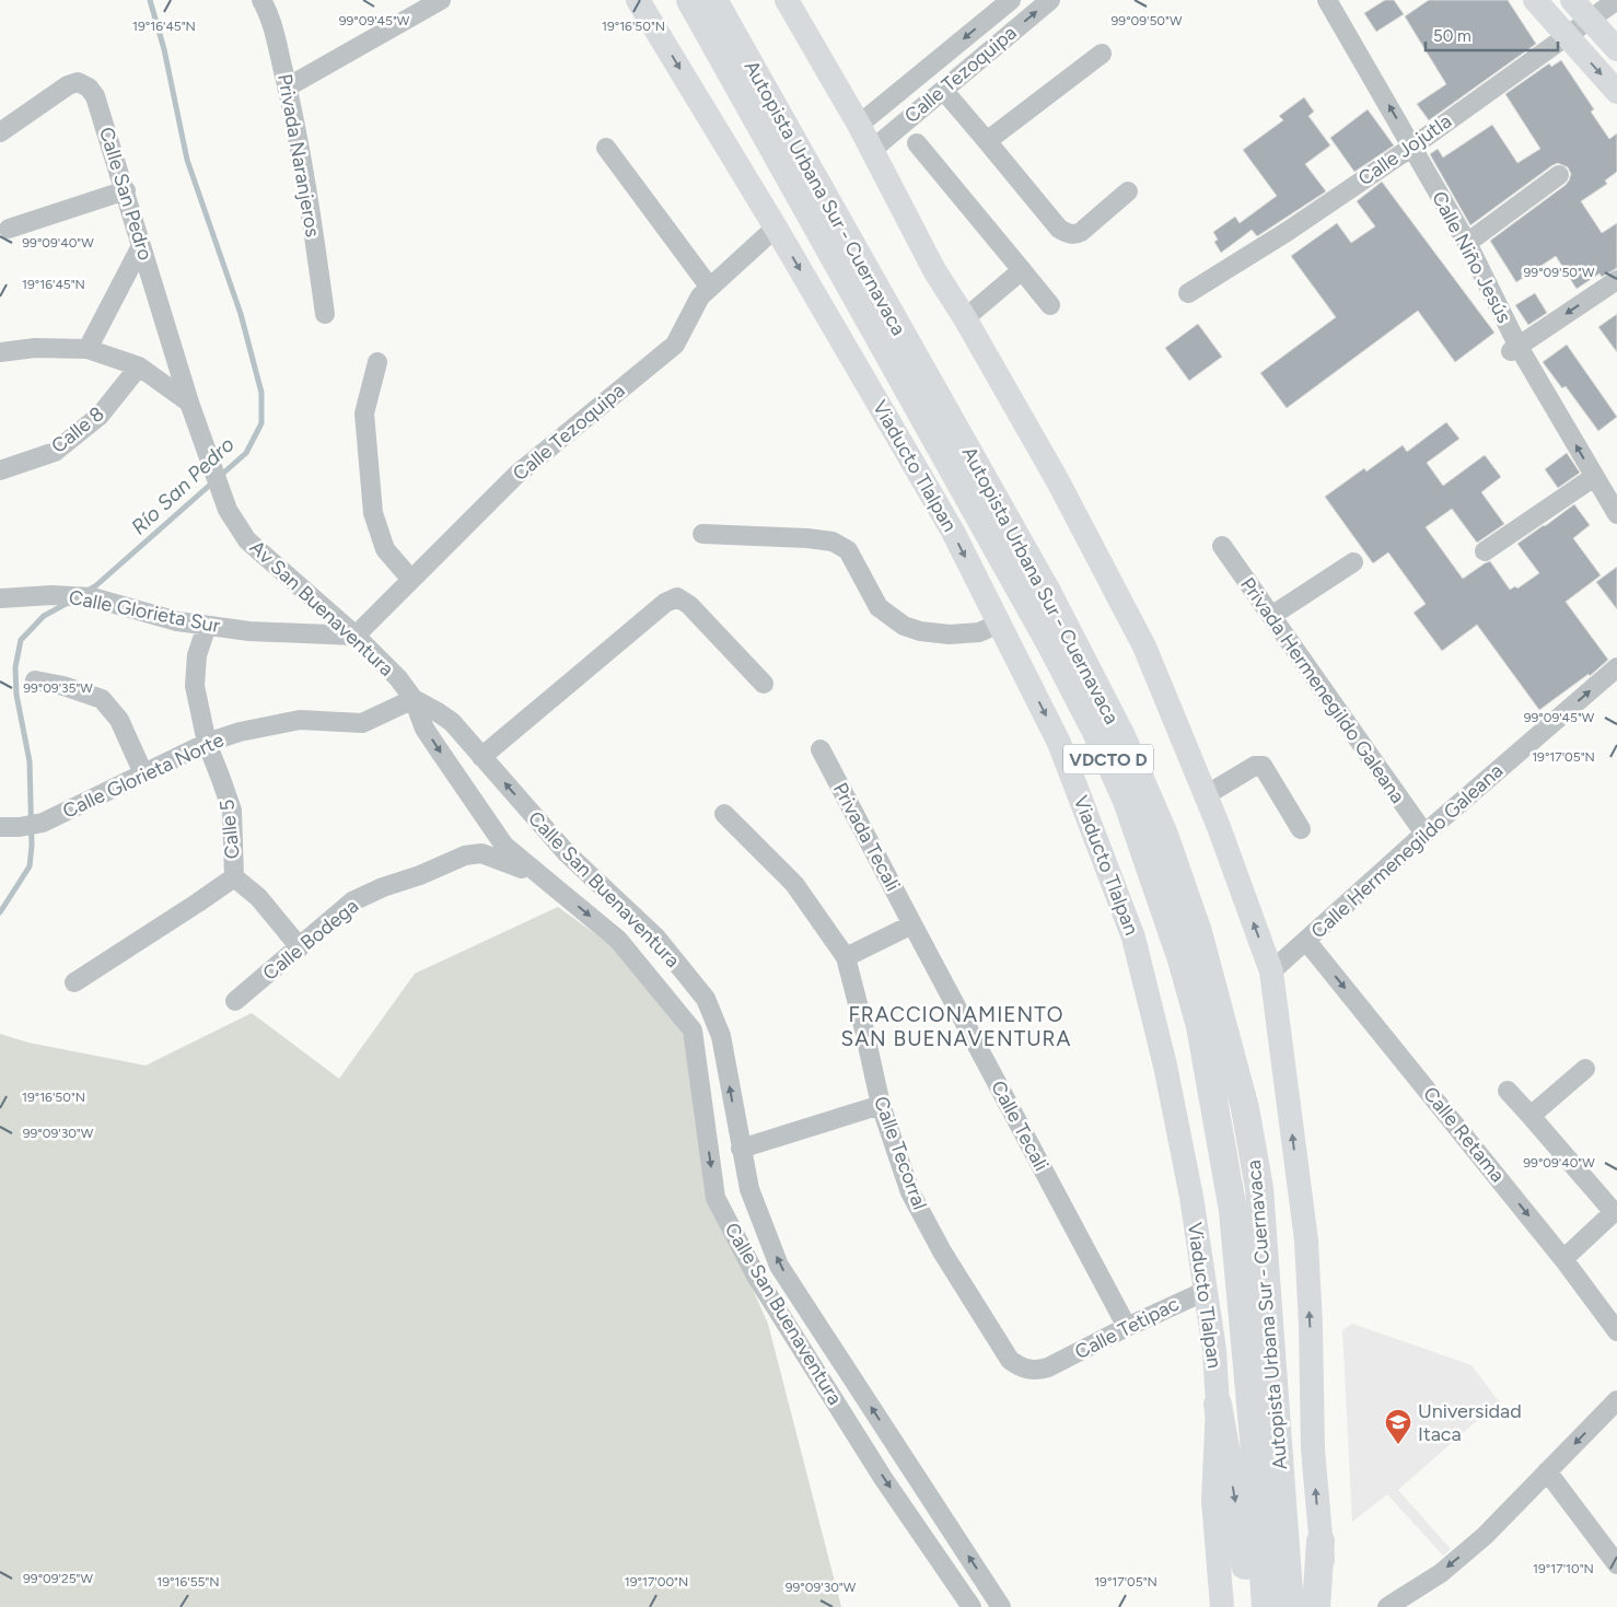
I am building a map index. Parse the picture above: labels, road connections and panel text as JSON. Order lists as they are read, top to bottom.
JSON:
{
  "streets": {
    "highway": ["Autopista Urbana Sur - Cuernavaca", "Viaducto Tlalpan", "VDCTO D"],
    "street": [
      "Calle Tezoquipa",
      "Calle Jojutla",
      "Privada Naranjeros",
      "Calle San Pedro",
      "Calle Niño Jesús",
      "Calle 8",
      "Av San Buenaventura",
      "Calle Glorieta Sur",
      "Privada Hermenegildo Galeana",
      "Calle Glorieta Norte",
      "Calle 5",
      "Privada Tecali",
      "Calle Hermenegildo Galeana",
      "Calle San Buenaventura",
      "Calle Bodega",
      "Calle Tecali",
      "Calle Retama",
      "Calle Tecorral",
      "Calle Tetipac"
    ]
  },
  "crossings": [
    ["Calle Tezoquipa", "Viaducto Tlalpan"],
    ["Calle Tezoquipa", "Av San Buenaventura"],
    ["Calle Tezoquipa", "Calle Glorieta Sur"],
    ["Calle Jojutla", "Calle Niño Jesús"],
    ["Calle San Pedro", "Av San Buenaventura"],
    ["Autopista Urbana Sur - Cuernavaca", "VDCTO D"],
    ["Viaducto Tlalpan", "Calle Tetipac"],
    ["Av San Buenaventura", "Calle Glorieta Sur"],
    ["Av San Buenaventura", "Calle San Buenaventura"],
    ["Calle Glorieta Sur", "Calle 5"],
    ["Privada Hermenegildo Galeana", "Calle Hermenegildo Galeana"],
    ["Calle Glorieta Norte", "Calle 5"],
    ["Calle Glorieta Norte", "Calle San Buenaventura"],
    ["Calle 5", "Calle Bodega"],
    ["Privada Tecali", "Calle Tecali"],
    ["Calle Hermenegildo Galeana", "Calle Retama"],
    ["Calle San Buenaventura", "Calle Bodega"],
    ["Calle Tecali", "Calle Tetipac"],
    ["Calle Tecorral", "Calle Tetipac"]
  ],
  "one_way": ["Calle Niño Jesús", "Calle Hermenegildo Galeana", "Calle Retama"],
  "districts": ["FRACCIONAMIENTO SAN BUENAVENTURA"],
  "water": ["Río San Pedro"],
  "places": {
    "school or university": ["Universidad Itaca"]
  },
  "scale_bar": "50 m",
  "coordinates": [
    "99°09'45\"W",
    "99°09'50\"W",
    "19°16'45\"N",
    "19°16'50\"N",
    "99°09'40\"W",
    "99°09'35\"W",
    "19°17'05\"N",
    "99°09'30\"W",
    "19°17'10\"N",
    "99°09'25\"W",
    "19°16'55\"N",
    "19°17'00\"N"
  ]
}
